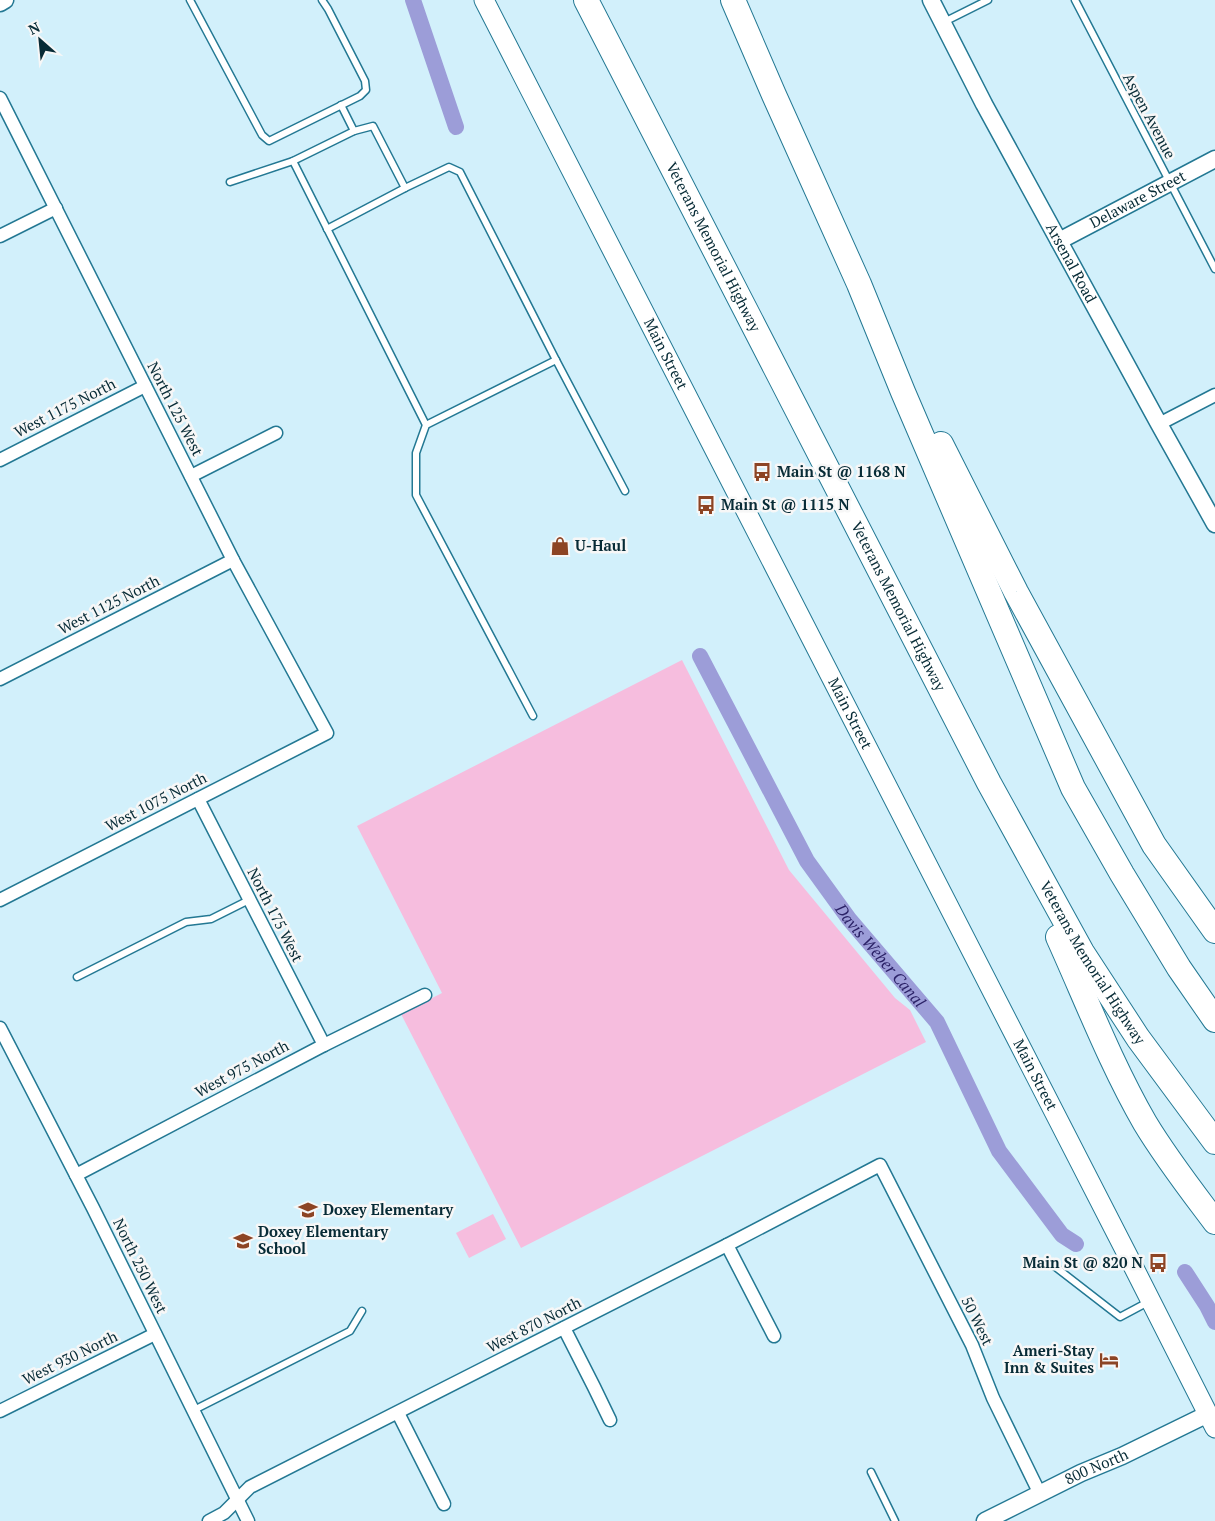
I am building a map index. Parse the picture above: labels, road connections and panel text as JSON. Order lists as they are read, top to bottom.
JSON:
{
  "streets": {
    "highway": ["Veterans Memorial Highway"],
    "main road": ["Main Street"],
    "street": [
      "Delaware Street",
      "Arsenal Road",
      "West 1175 North",
      "North 125 West",
      "West 1125 North",
      "West 1075 North",
      "North 175 West",
      "West 975 North",
      "North 250 West",
      "50 West",
      "West 870 North",
      "West 930 North",
      "800 North"
    ],
    "lane": ["Aspen Avenue"]
  },
  "crossings": [
    ["Aspen Avenue", "Delaware Street"],
    ["Delaware Street", "Arsenal Road"],
    ["Main Street", "800 North"],
    ["West 1175 North", "North 125 West"],
    ["North 125 West", "West 1125 North"],
    ["North 125 West", "West 1075 North"],
    ["West 1075 North", "North 175 West"],
    ["North 175 West", "West 975 North"],
    ["West 975 North", "North 250 West"],
    ["North 250 West", "West 870 North"],
    ["North 250 West", "West 930 North"],
    ["50 West", "West 870 North"],
    ["50 West", "800 North"]
  ],
  "water": ["Davis Weber Canal"],
  "places": {
    "bus stop": ["Main St @ 1168 N", "Main St @ 1115 N", "Main St @ 820 N"],
    "shop": ["U-Haul"],
    "school or university": ["Doxey Elementary", "Doxey Elementary School"],
    "hotel": ["Ameri-Stay Inn & Suites"]
  },
  "north": "top left"
}
